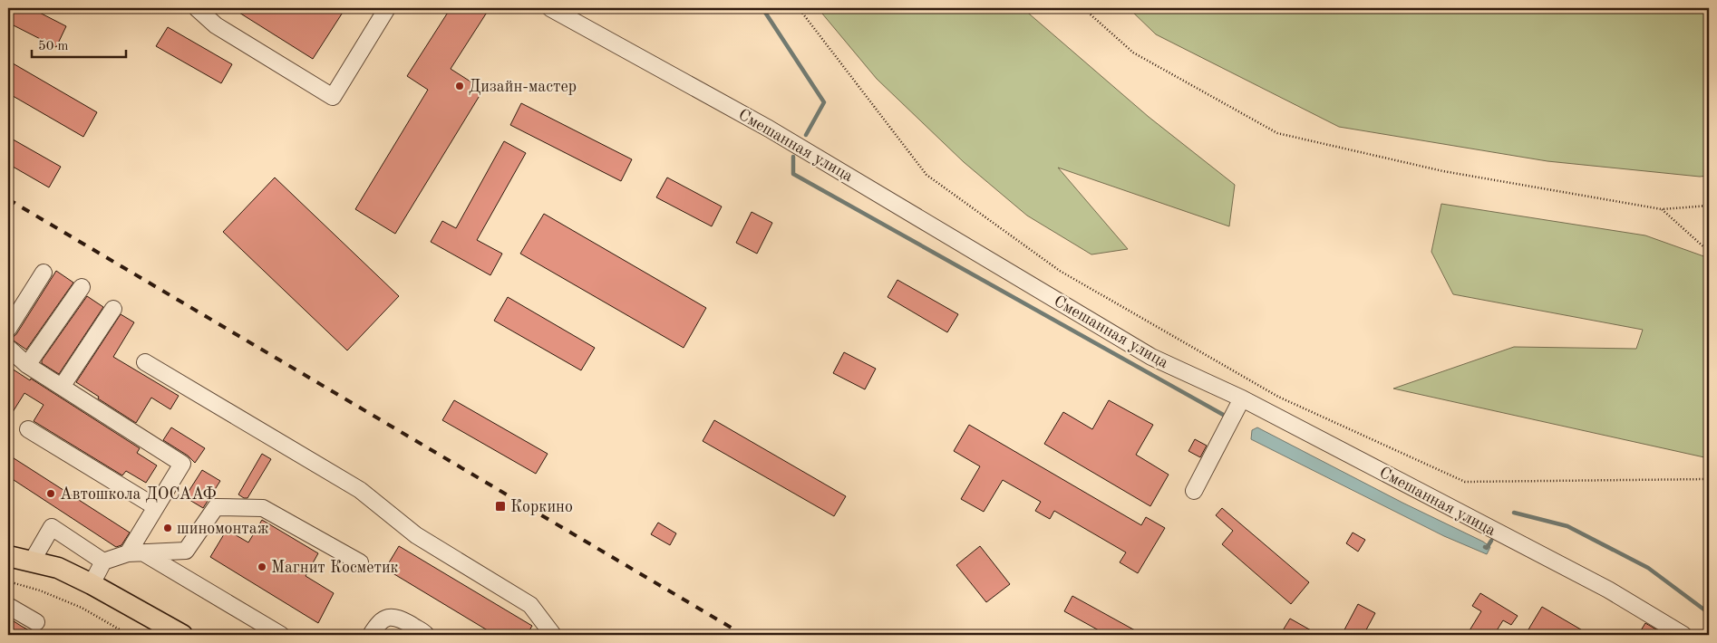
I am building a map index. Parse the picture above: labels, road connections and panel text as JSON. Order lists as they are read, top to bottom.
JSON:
{
  "streets": {
    "street": ["Смешанная улица"]
  },
  "places": {
    "other": [
      "Дизайн-мастер",
      "Автошкола ДОСААФ",
      "шиномонтаж",
      "Магнит Косметик"
    ],
    "transit": ["Коркино"]
  },
  "scale_bar": "50 m"
}
